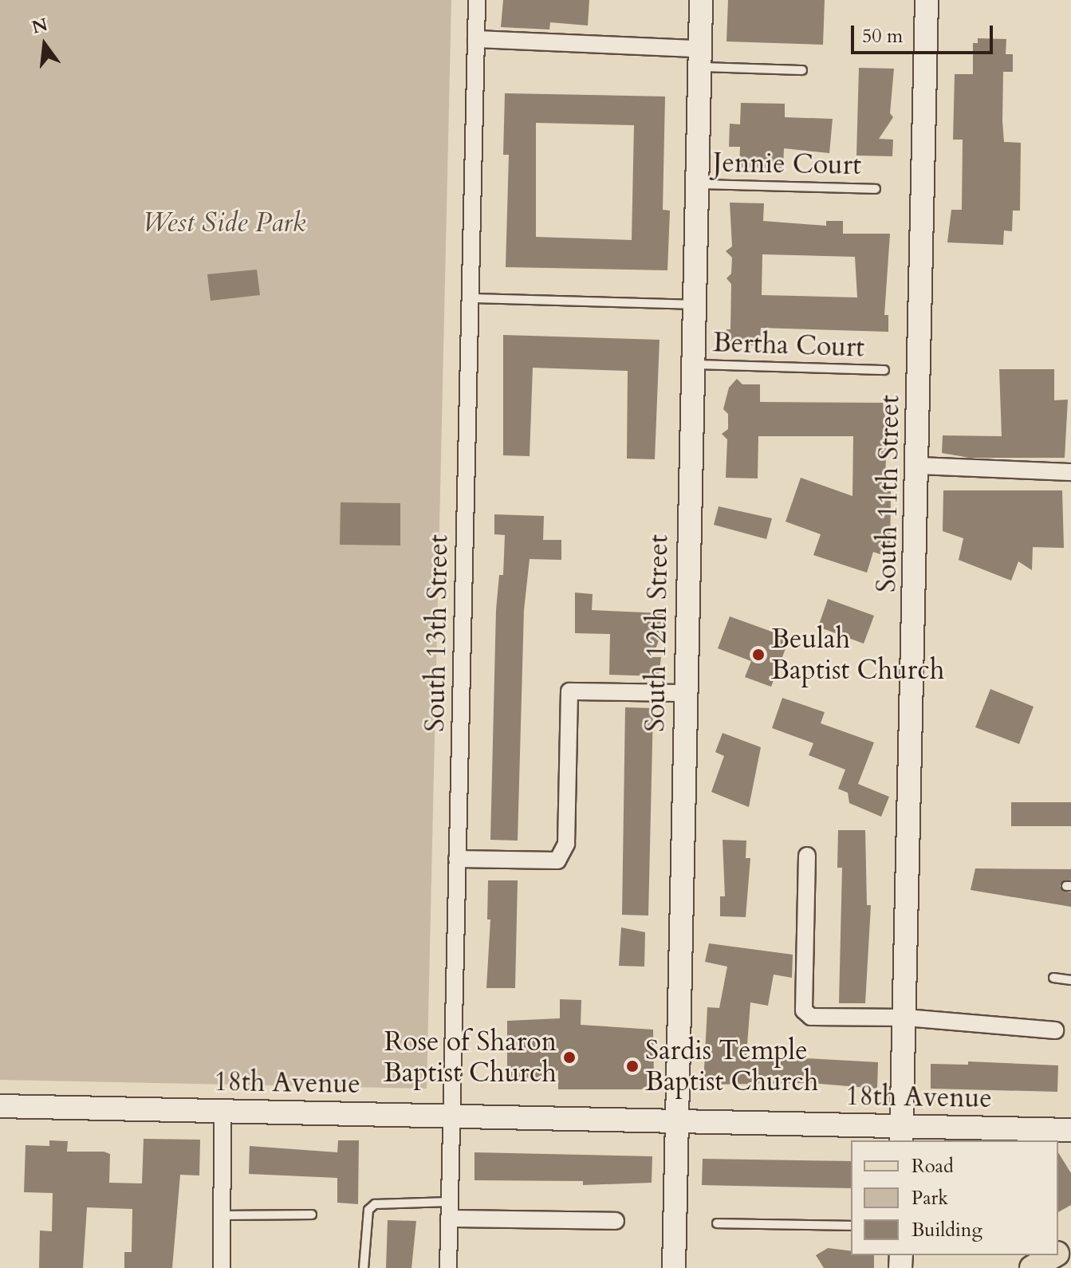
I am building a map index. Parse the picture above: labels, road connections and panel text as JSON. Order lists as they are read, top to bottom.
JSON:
{
  "streets": {
    "street": [
      "South 11th Street",
      "South 13th Street",
      "South 12th Street",
      "18th Avenue"
    ],
    "lane": ["Jennie Court", "Bertha Court"]
  },
  "crossings": [
    ["Jennie Court", "South 12th Street"],
    ["Bertha Court", "South 12th Street"],
    ["South 11th Street", "18th Avenue"],
    ["South 13th Street", "18th Avenue"],
    ["South 12th Street", "18th Avenue"]
  ],
  "parks": ["West Side Park"],
  "places": ["Beulah Baptist Church", "Rose of Sharon Baptist Church", "Sardis Temple Baptist Church"],
  "legend": ["Road", "Park", "Building"],
  "scale_bar": "50 m",
  "north": "top"
}
